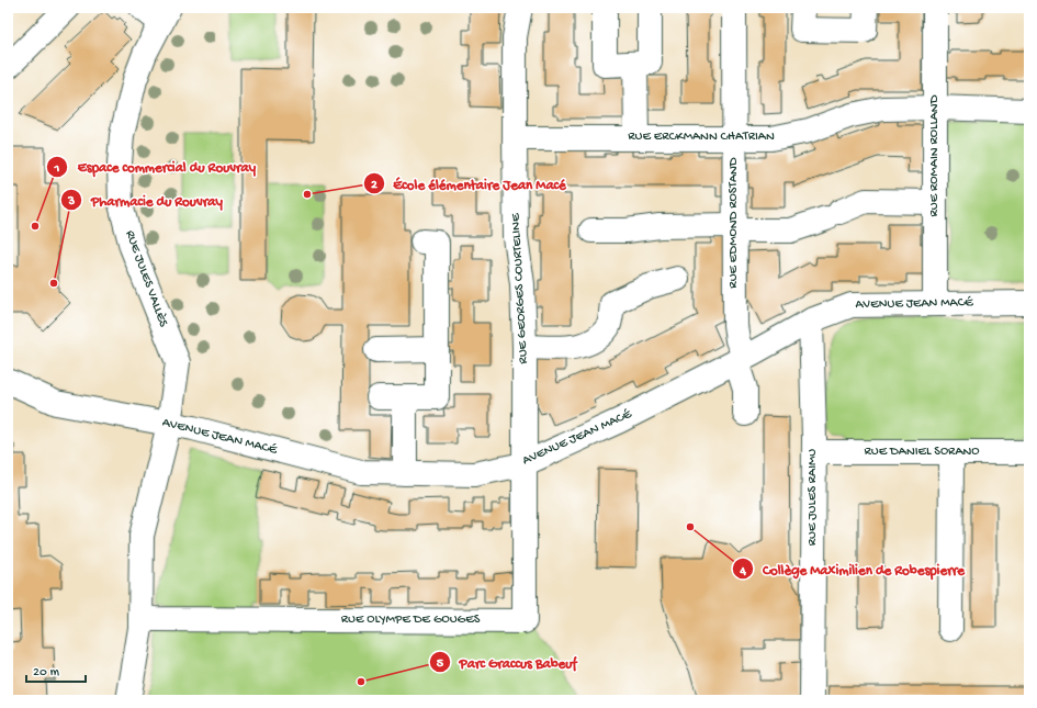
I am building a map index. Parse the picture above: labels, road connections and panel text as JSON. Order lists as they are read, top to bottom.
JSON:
{
  "streets": {
    "street": [
      "RUE ERCKMANN CHATRIAN",
      "RUE ROMAIN ROLLAND",
      "RUE EDMOND ROSTAND",
      "RUE JULES VALLÈS",
      "RUE GEORGES COURTELINE",
      "AVENUE JEAN MACÉ",
      "RUE DANIEL SORANO",
      "RUE JULES RAIMU",
      "RUE OLYMPE DE GOUGES"
    ]
  },
  "crossings": [
    ["RUE ERCKMANN CHATRIAN", "RUE ROMAIN ROLLAND"],
    ["RUE ERCKMANN CHATRIAN", "RUE EDMOND ROSTAND"],
    ["RUE ERCKMANN CHATRIAN", "RUE GEORGES COURTELINE"],
    ["RUE ROMAIN ROLLAND", "AVENUE JEAN MACÉ"],
    ["RUE EDMOND ROSTAND", "AVENUE JEAN MACÉ"],
    ["RUE JULES VALLÈS", "AVENUE JEAN MACÉ"],
    ["RUE JULES VALLÈS", "RUE OLYMPE DE GOUGES"],
    ["RUE GEORGES COURTELINE", "AVENUE JEAN MACÉ"],
    ["RUE GEORGES COURTELINE", "RUE OLYMPE DE GOUGES"],
    ["AVENUE JEAN MACÉ", "RUE JULES RAIMU"],
    ["AVENUE JEAN MACÉ", "RUE OLYMPE DE GOUGES"],
    ["RUE DANIEL SORANO", "RUE JULES RAIMU"]
  ],
  "places": [
    "École élémentaire Jean Macé",
    "Espace commercial du Rouvray",
    "Pharmacie du Rouvray",
    "Collège Maximilien de Robespierre",
    "Parc Graccus Babeuf"
  ],
  "scale_bar": "20 m"
}
